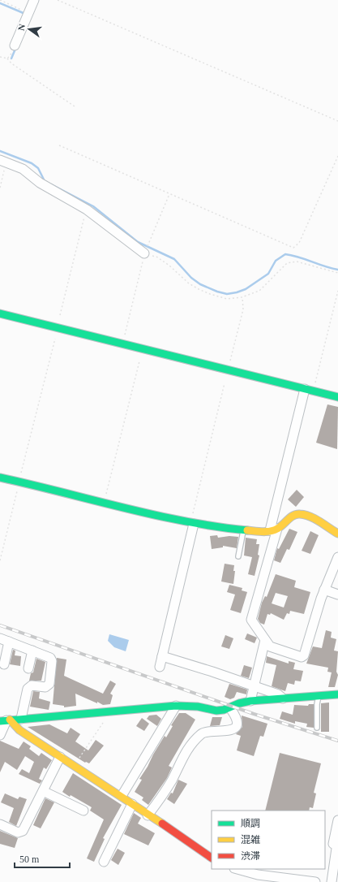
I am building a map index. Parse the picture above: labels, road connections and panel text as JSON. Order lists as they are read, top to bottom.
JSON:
{
  "legend": ["順調", "混雑", "渋滞"],
  "scale_bar": "50 m",
  "north": "left"
}
